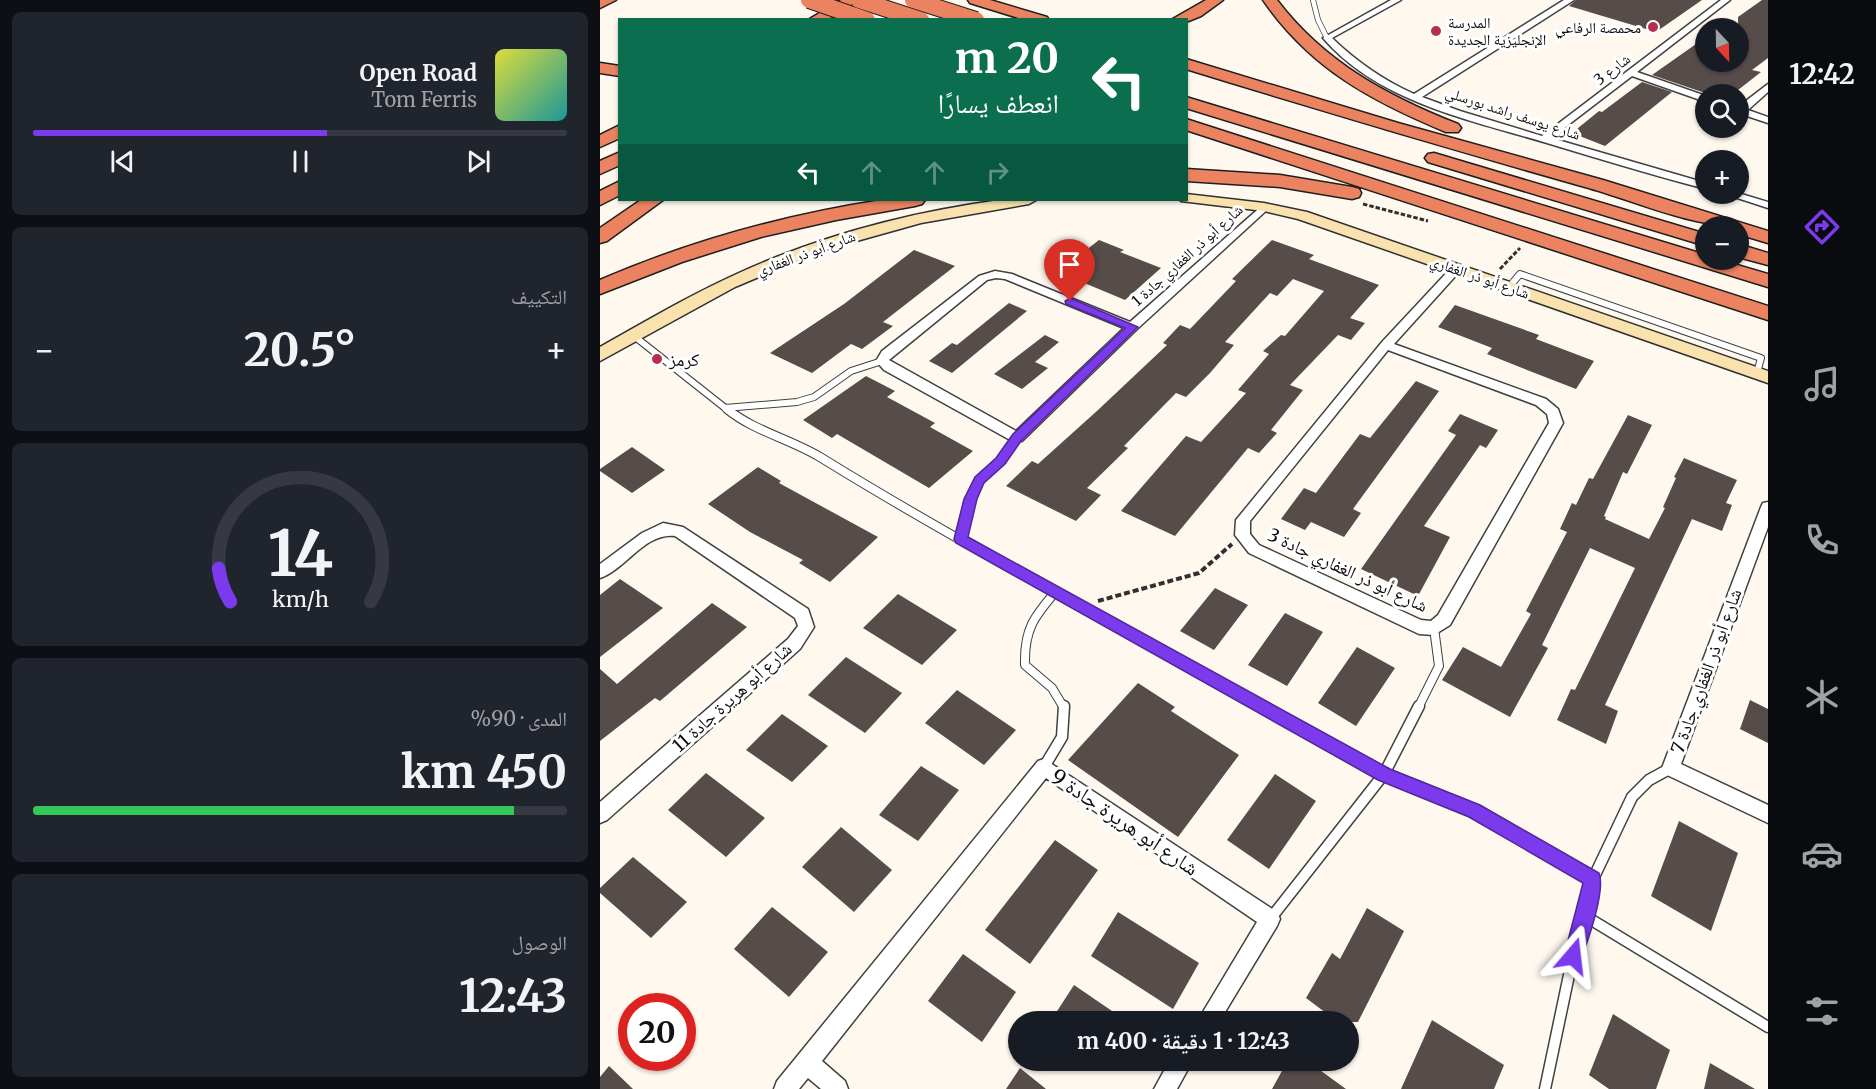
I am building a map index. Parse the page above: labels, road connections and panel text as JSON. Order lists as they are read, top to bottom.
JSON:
{
  "streets": {
    "street": [
      "شارع 3",
      "شارع يوسف راشد بورسلي",
      "شارع أبو ذر الغفاري",
      "شارع أبو ذر الغفاري جادة 1",
      "شارع أبو ذر الغفاري جادة 3",
      "شارع أبو ذر الغفاري جادة 7",
      "شارع أبو هريرة جادة 11",
      "شارع أبو هريرة جادة 9"
    ]
  },
  "crossings": [
    ["شارع 3", "شارع يوسف راشد بورسلي"],
    ["شارع أبو ذر الغفاري", "شارع أبو ذر الغفاري جادة 1"],
    ["شارع أبو ذر الغفاري", "شارع أبو ذر الغفاري جادة 3"]
  ],
  "places": ["محمصة الرفاعي", "المدرسة الإنجليزية الجديدة", "كرمز"],
  "north": "bottom",
  "page": {
    "tabs": "12:42",
    "map_buttons": ["+", "−"],
    "turn": ["20 m", "انعطف يسارًا"],
    "song": ["Open Road", "Tom Ferris"],
    "tile": [
      "التكييف",
      ["المدى · 90%", "450 km"],
      ["الوصول", "12:43"]
    ],
    "heat": ["−", "20.5°", "+"],
    "limit": "20",
    "trip": "12:43 · 1 دقيقة · 400 m",
    "gauge": ["14", "km/h"]
  }
}
